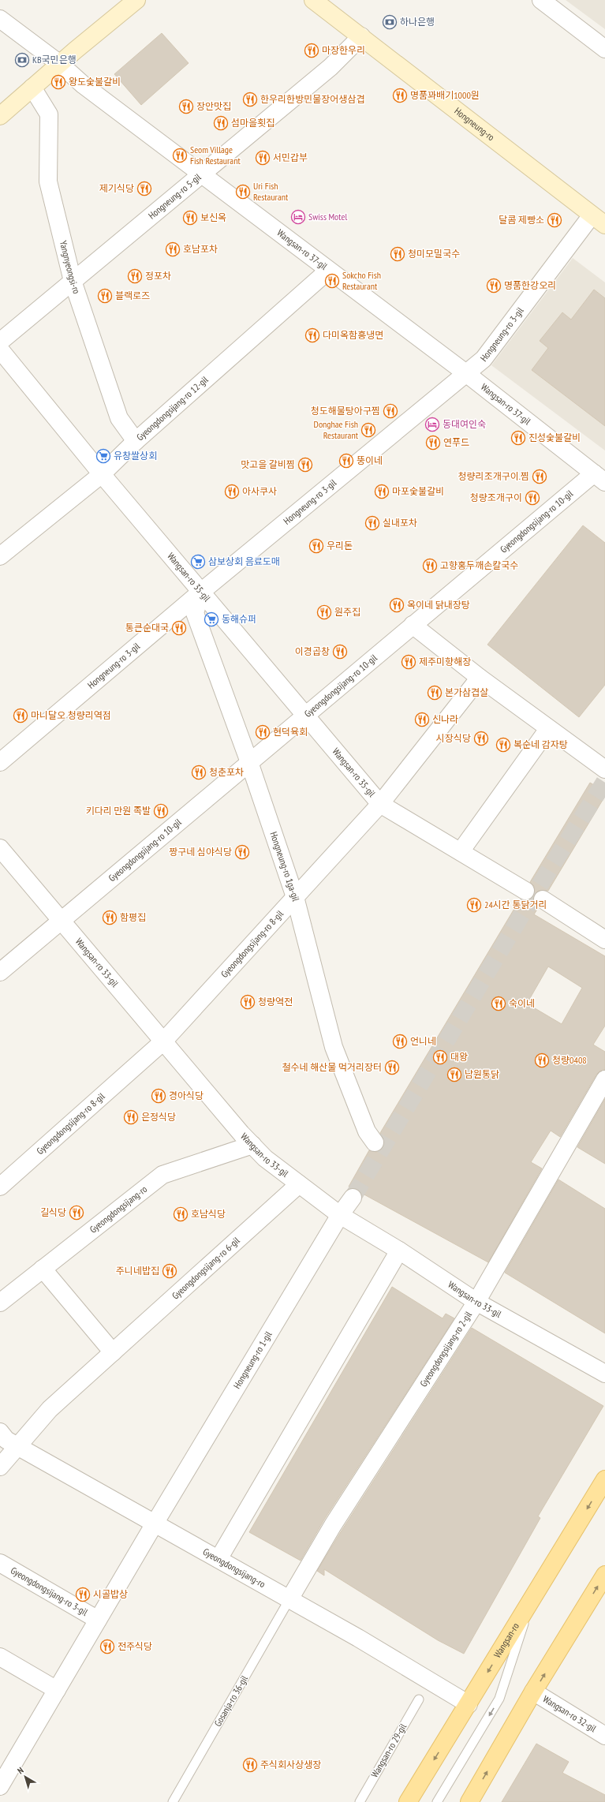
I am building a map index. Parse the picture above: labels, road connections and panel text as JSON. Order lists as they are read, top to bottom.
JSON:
{
  "streets": {
    "main road": ["Hongneung-ro", "Wangsan-ro"],
    "street": [
      "Hongneung-ro 5-gil",
      "Wangsan-ro 37-gil",
      "Yangnyeongsi-ro",
      "Hongneung-ro 3-gil",
      "Gyeongdongsijang-ro 12-gil",
      "Gyeongdongsijang-ro 10-gil",
      "Wangsan-ro 35-gil",
      "Hongneung-ro 1ga-gil",
      "Gyeongdongsijang-ro 8-gil",
      "Wangsan-ro 33-gil",
      "Gyeongdongsijang-ro",
      "Gyeongdongsijang-ro 6-gil",
      "Gyeongdongsijang-ro 2-gil",
      "Hongneung-ro 1-gil",
      "Gyeongdongsijang-ro 3-gil",
      "Wangsan-ro 32-gil"
    ],
    "lane": ["Gosanja-ro 36-gil", "Wangsan-ro 29-gil"]
  },
  "crossings": [
    ["Hongneung-ro", "Hongneung-ro 5-gil"],
    ["Hongneung-ro", "Hongneung-ro 3-gil"],
    ["Hongneung-ro 5-gil", "Wangsan-ro 37-gil"],
    ["Hongneung-ro 5-gil", "Yangnyeongsi-ro"],
    ["Wangsan-ro 37-gil", "Hongneung-ro 3-gil"],
    ["Wangsan-ro 37-gil", "Gyeongdongsijang-ro 12-gil"],
    ["Wangsan-ro 37-gil", "Gyeongdongsijang-ro 10-gil"],
    ["Yangnyeongsi-ro", "Gyeongdongsijang-ro 12-gil"],
    ["Hongneung-ro 3-gil", "Wangsan-ro 35-gil"],
    ["Hongneung-ro 3-gil", "Hongneung-ro 1ga-gil"],
    ["Gyeongdongsijang-ro 12-gil", "Wangsan-ro 35-gil"],
    ["Gyeongdongsijang-ro 10-gil", "Wangsan-ro 35-gil"],
    ["Gyeongdongsijang-ro 10-gil", "Hongneung-ro 1ga-gil"],
    ["Gyeongdongsijang-ro 10-gil", "Wangsan-ro 33-gil"],
    ["Wangsan-ro 35-gil", "Hongneung-ro 1ga-gil"],
    ["Wangsan-ro 35-gil", "Gyeongdongsijang-ro 8-gil"],
    ["Hongneung-ro 1ga-gil", "Gyeongdongsijang-ro 8-gil"],
    ["Gyeongdongsijang-ro 8-gil", "Wangsan-ro 33-gil"],
    ["Wangsan-ro 33-gil", "Gyeongdongsijang-ro"],
    ["Wangsan-ro 33-gil", "Gyeongdongsijang-ro 6-gil"],
    ["Wangsan-ro 33-gil", "Gyeongdongsijang-ro 2-gil"],
    ["Wangsan-ro 33-gil", "Hongneung-ro 1-gil"],
    ["Gyeongdongsijang-ro", "Gyeongdongsijang-ro 6-gil"],
    ["Gyeongdongsijang-ro", "Gyeongdongsijang-ro 2-gil"],
    ["Gyeongdongsijang-ro", "Hongneung-ro 1-gil"],
    ["Gyeongdongsijang-ro", "Gyeongdongsijang-ro 3-gil"],
    ["Gyeongdongsijang-ro", "Wangsan-ro"],
    ["Gyeongdongsijang-ro", "Gosanja-ro 36-gil"],
    ["Gyeongdongsijang-ro 2-gil", "Gosanja-ro 36-gil"],
    ["Hongneung-ro 1-gil", "Gyeongdongsijang-ro 3-gil"]
  ],
  "places": {
    "bank": ["하나은행", "KB국민은행"],
    "restaurant": [
      "마장한우리",
      "왕도숯불갈비",
      "명품꽈배기1000원",
      "한우리한방민물장어생삼겹",
      "장안맛집",
      "섬마을횟집",
      "Seom Village Fish Restaurant",
      "서민갑부",
      "제기식당",
      "Uri Fish Restaurant",
      "보신옥",
      "달콤 제빵소",
      "호남포차",
      "청미모밀국수",
      "정포차",
      "Sokcho Fish Restaurant",
      "명품한강오리",
      "블랙로즈",
      "다미옥함흥냉면",
      "청도해물탕아구찜",
      "Donghae Fish Restaurant",
      "진성숯불갈비",
      "연푸드",
      "뚱이네",
      "맛고을 갈비찜",
      "청량리조개구이.찜",
      "아사쿠사",
      "마포숯불갈비",
      "청량조개구이",
      "실내포차",
      "우리돈",
      "고향홍두깨손칼국수",
      "옥이네 닭내장탕",
      "원주집",
      "통큰순대국",
      "이경곱창",
      "제주미향해장",
      "본가삼겹살",
      "마니달오 청량리역점",
      "신나라",
      "현덕육회",
      "시장식당",
      "복순네 감자탕",
      "청춘포차",
      "키다리 만원 족발",
      "짱구네 심야식당",
      "24시간 통닭거리",
      "함평집",
      "청량역전",
      "숙이네",
      "언니네",
      "대왕",
      "청량0408",
      "철수네 해산물 먹거리장터",
      "남원통닭",
      "경아식당",
      "은정식당",
      "길식당",
      "호남식당",
      "주니네밥집",
      "시골밥상",
      "전주식당",
      "주식회사상생장"
    ],
    "hotel": ["Swiss Motel", "동대여인숙"],
    "supermarket": ["유창쌀상회", "삼보상회 음료도매", "동해슈퍼"]
  },
  "north": "top left"
}
